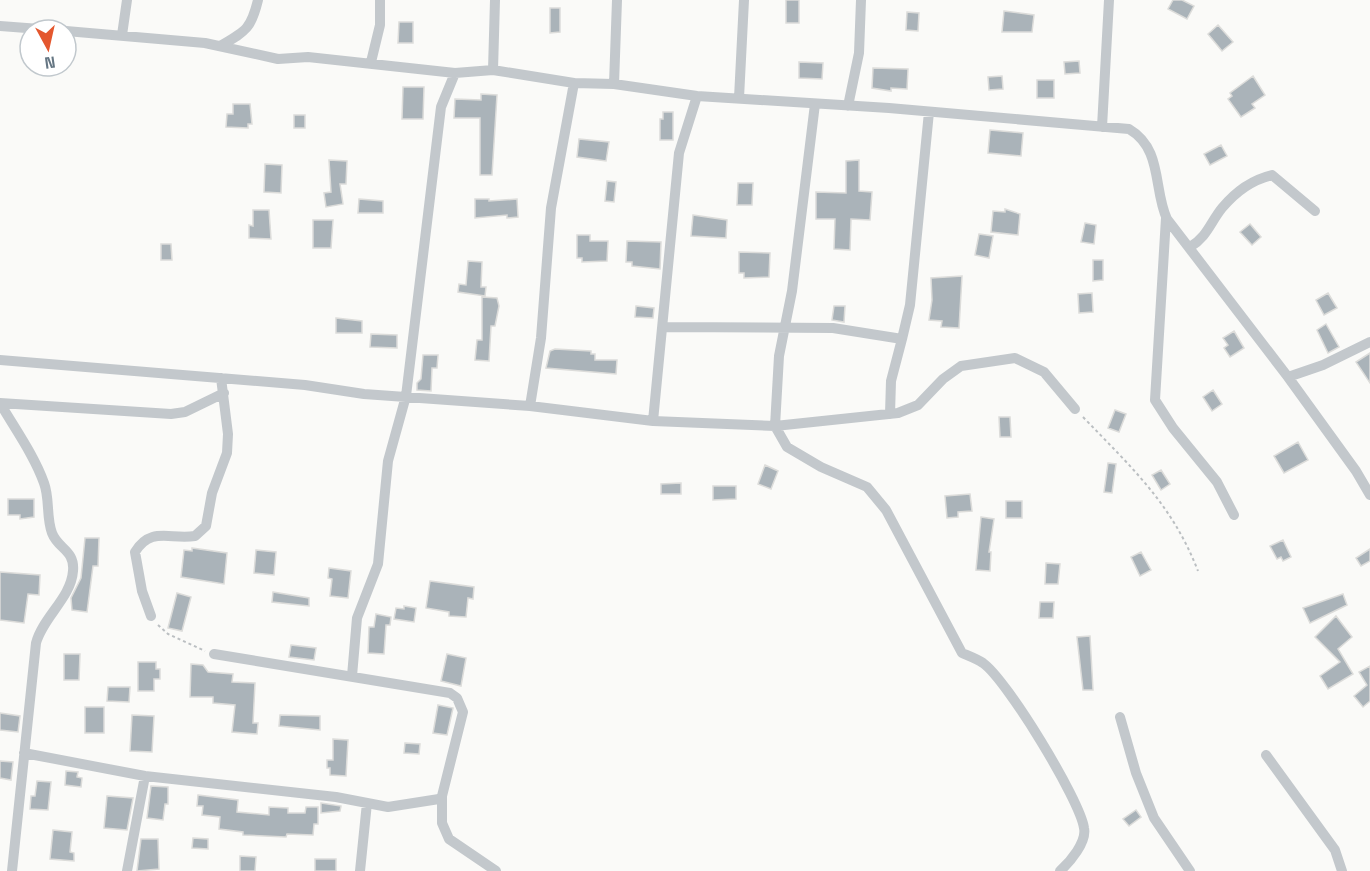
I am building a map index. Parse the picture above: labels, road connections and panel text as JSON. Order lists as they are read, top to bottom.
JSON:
{
  "north": "bottom"
}
